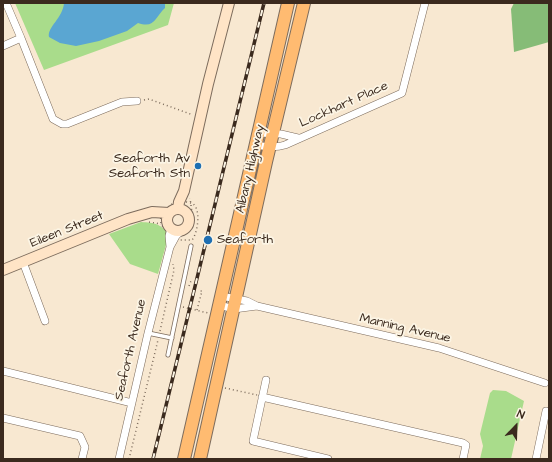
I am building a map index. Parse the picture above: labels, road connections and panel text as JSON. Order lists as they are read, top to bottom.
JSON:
{
  "streets": {
    "highway": ["Albany Highway"],
    "street": [
      "Lockhart Place",
      "Eileen Street",
      "Manning Avenue",
      "Seaforth Avenue"
    ]
  },
  "crossings": [
    ["Lockhart Place", "Albany Highway"],
    ["Albany Highway", "Manning Avenue"],
    ["Eileen Street", "Seaforth Avenue"]
  ],
  "places": ["Seaforth Av Seaforth Stn", "Seaforth"],
  "north": "top right"
}
